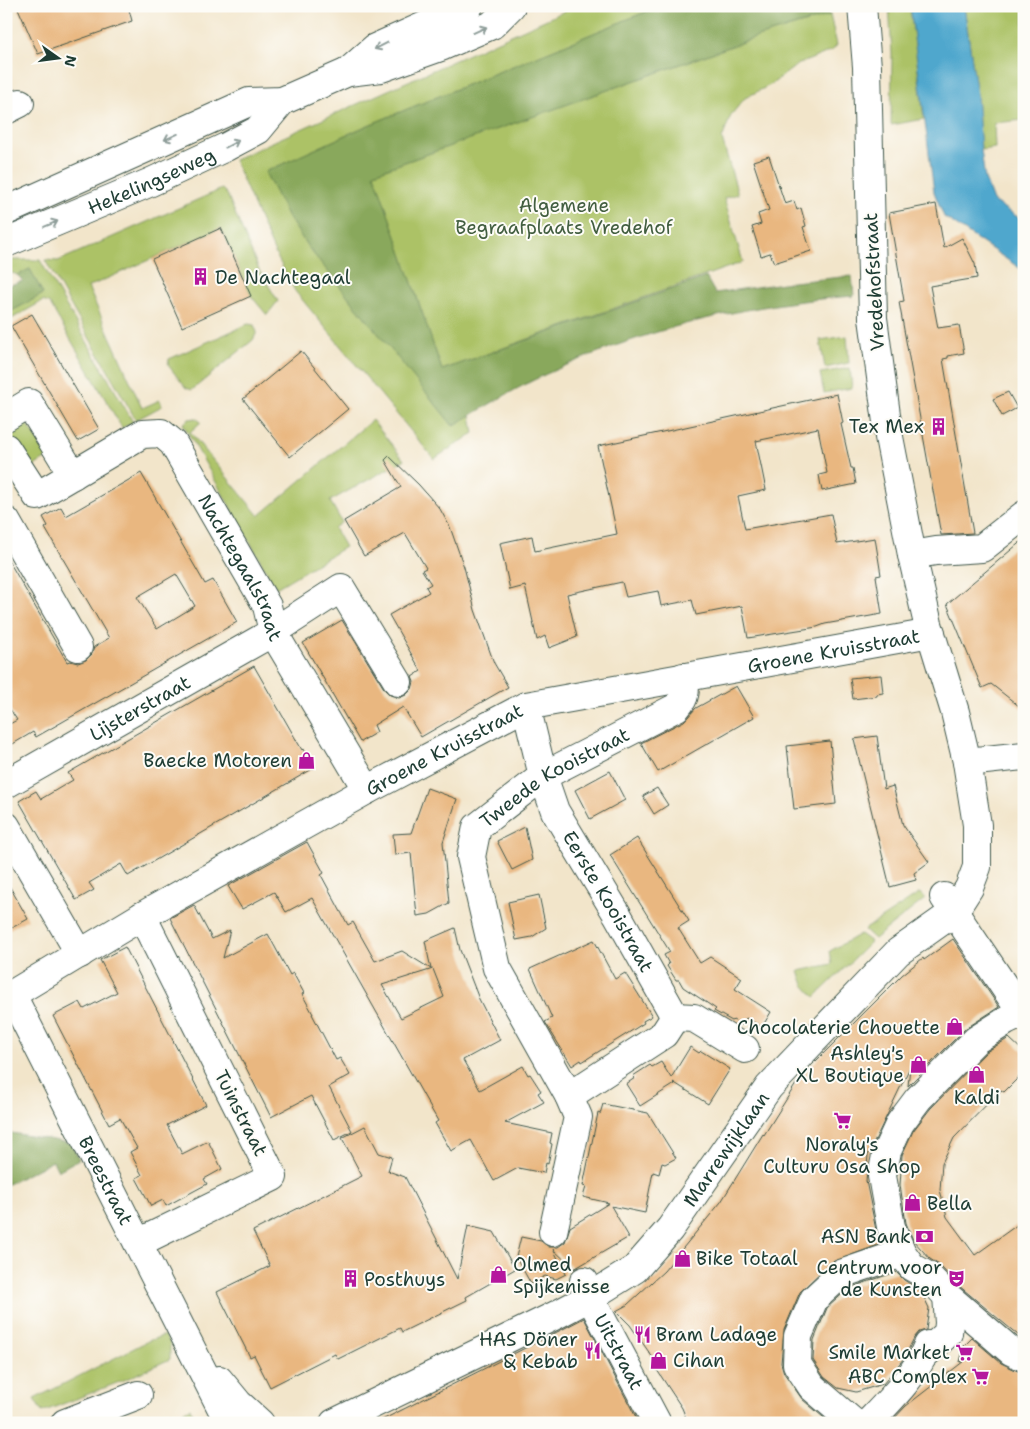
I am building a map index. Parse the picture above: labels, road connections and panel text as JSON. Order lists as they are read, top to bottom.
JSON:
{
  "streets": {
    "street": [
      "Hekelingseweg",
      "Vredehofstraat",
      "Nachtegaalstraat",
      "Groene Kruisstraat",
      "Lijsterstraat",
      "Tweede Kooistraat",
      "Eerste Kooistraat",
      "Tuinstraat",
      "Marrewijklaan",
      "Breestraat",
      "Uitstraat"
    ]
  },
  "crossings": [
    ["Vredehofstraat", "Groene Kruisstraat"],
    ["Vredehofstraat", "Marrewijklaan"],
    ["Nachtegaalstraat", "Groene Kruisstraat"],
    ["Nachtegaalstraat", "Lijsterstraat"],
    ["Groene Kruisstraat", "Tweede Kooistraat"],
    ["Groene Kruisstraat", "Eerste Kooistraat"],
    ["Groene Kruisstraat", "Tuinstraat"],
    ["Groene Kruisstraat", "Marrewijklaan"],
    ["Groene Kruisstraat", "Breestraat"],
    ["Tweede Kooistraat", "Eerste Kooistraat"],
    ["Tuinstraat", "Breestraat"],
    ["Marrewijklaan", "Uitstraat"]
  ],
  "parks": ["Algemene Begraafplaats Vredehof"],
  "places": {
    "building": ["De Nachtegaal", "Tex Mex", "Posthuys"],
    "shop": [
      "Baecke Motoren",
      "Chocolaterie Chouette",
      "Ashley's XL Boutique",
      "Kaldi",
      "Bella",
      "Bike Totaal",
      "Olmed Spijkenisse",
      "Cihan"
    ],
    "supermarket": ["Noraly's Culturu Osa Shop", "Smile Market", "ABC Complex"],
    "bank": ["ASN Bank"],
    "theatre": ["Centrum voor de Kunsten"],
    "restaurant": ["Bram Ladage", "HAS Döner & Kebab"]
  },
  "north": "right"
}
